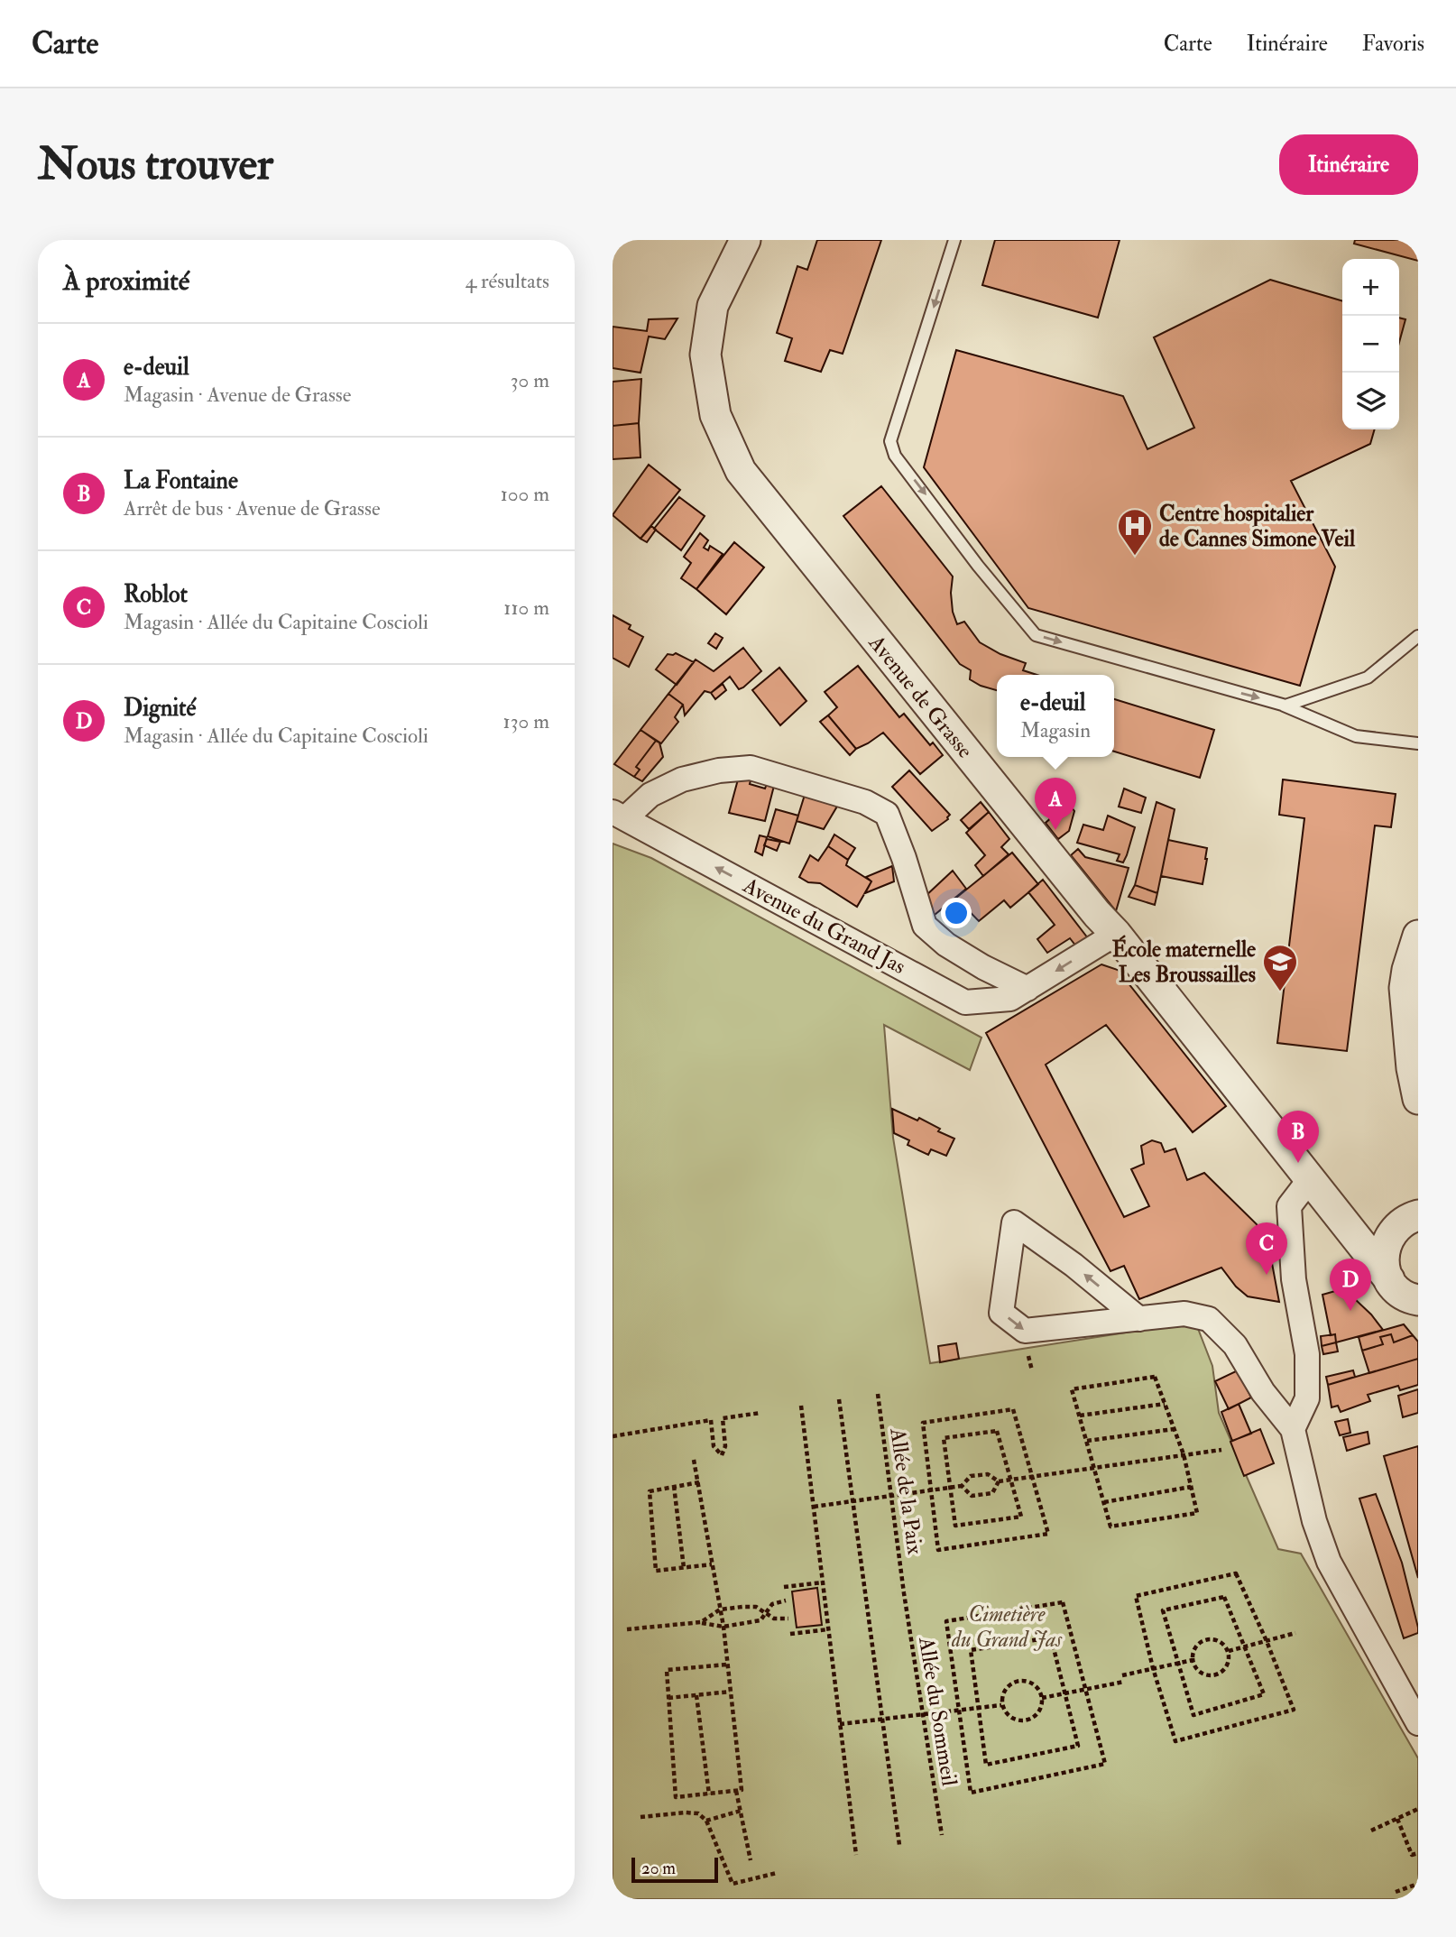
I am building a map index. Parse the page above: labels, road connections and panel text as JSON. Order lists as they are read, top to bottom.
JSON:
{
  "streets": {
    "street": ["Avenue de Grasse", "Avenue du Grand Jas"],
    "path": ["Allée de la Paix", "Allée du Sommeil"]
  },
  "crossings": [
    ["Avenue de Grasse", "Avenue du Grand Jas"],
    ["Allée de la Paix", "Allée du Sommeil"]
  ],
  "one_way": ["Avenue du Grand Jas"],
  "parks": ["Cimetière du Grand Jas"],
  "places": {
    "hospital": ["Centre hospitalier de Cannes Simone Veil"],
    "school or university": ["École maternelle Les Broussailles"]
  },
  "scale_bar": "20 m",
  "page": {
    "header": "Carte",
    "nav": ["Carte", "Itinéraire", "Favoris"],
    "buttons": "Itinéraire",
    "title": "Nous trouver",
    "heading": ["À proximité", "4 résultats"],
    "map_buttons": ["+", "−"],
    "list": [
      {
        "mark": "A",
        "name": "e-deuil",
        "note": "Magasin · Avenue de Grasse",
        "value": "30 m"
      },
      {
        "mark": "B",
        "name": "La Fontaine",
        "note": "Arrêt de bus · Avenue de Grasse",
        "value": "100 m"
      },
      {
        "mark": "C",
        "name": "Roblot",
        "note": "Magasin · Allée du Capitaine Coscioli",
        "value": "110 m"
      },
      {
        "mark": "D",
        "name": "Dignité",
        "note": "Magasin · Allée du Capitaine Coscioli",
        "value": "130 m"
      }
    ],
    "popup": ["e-deuil", "Magasin"],
    "pins": [
      "A",
      "B",
      "C",
      "D"
    ],
    "scale": "20 m"
  }
}
